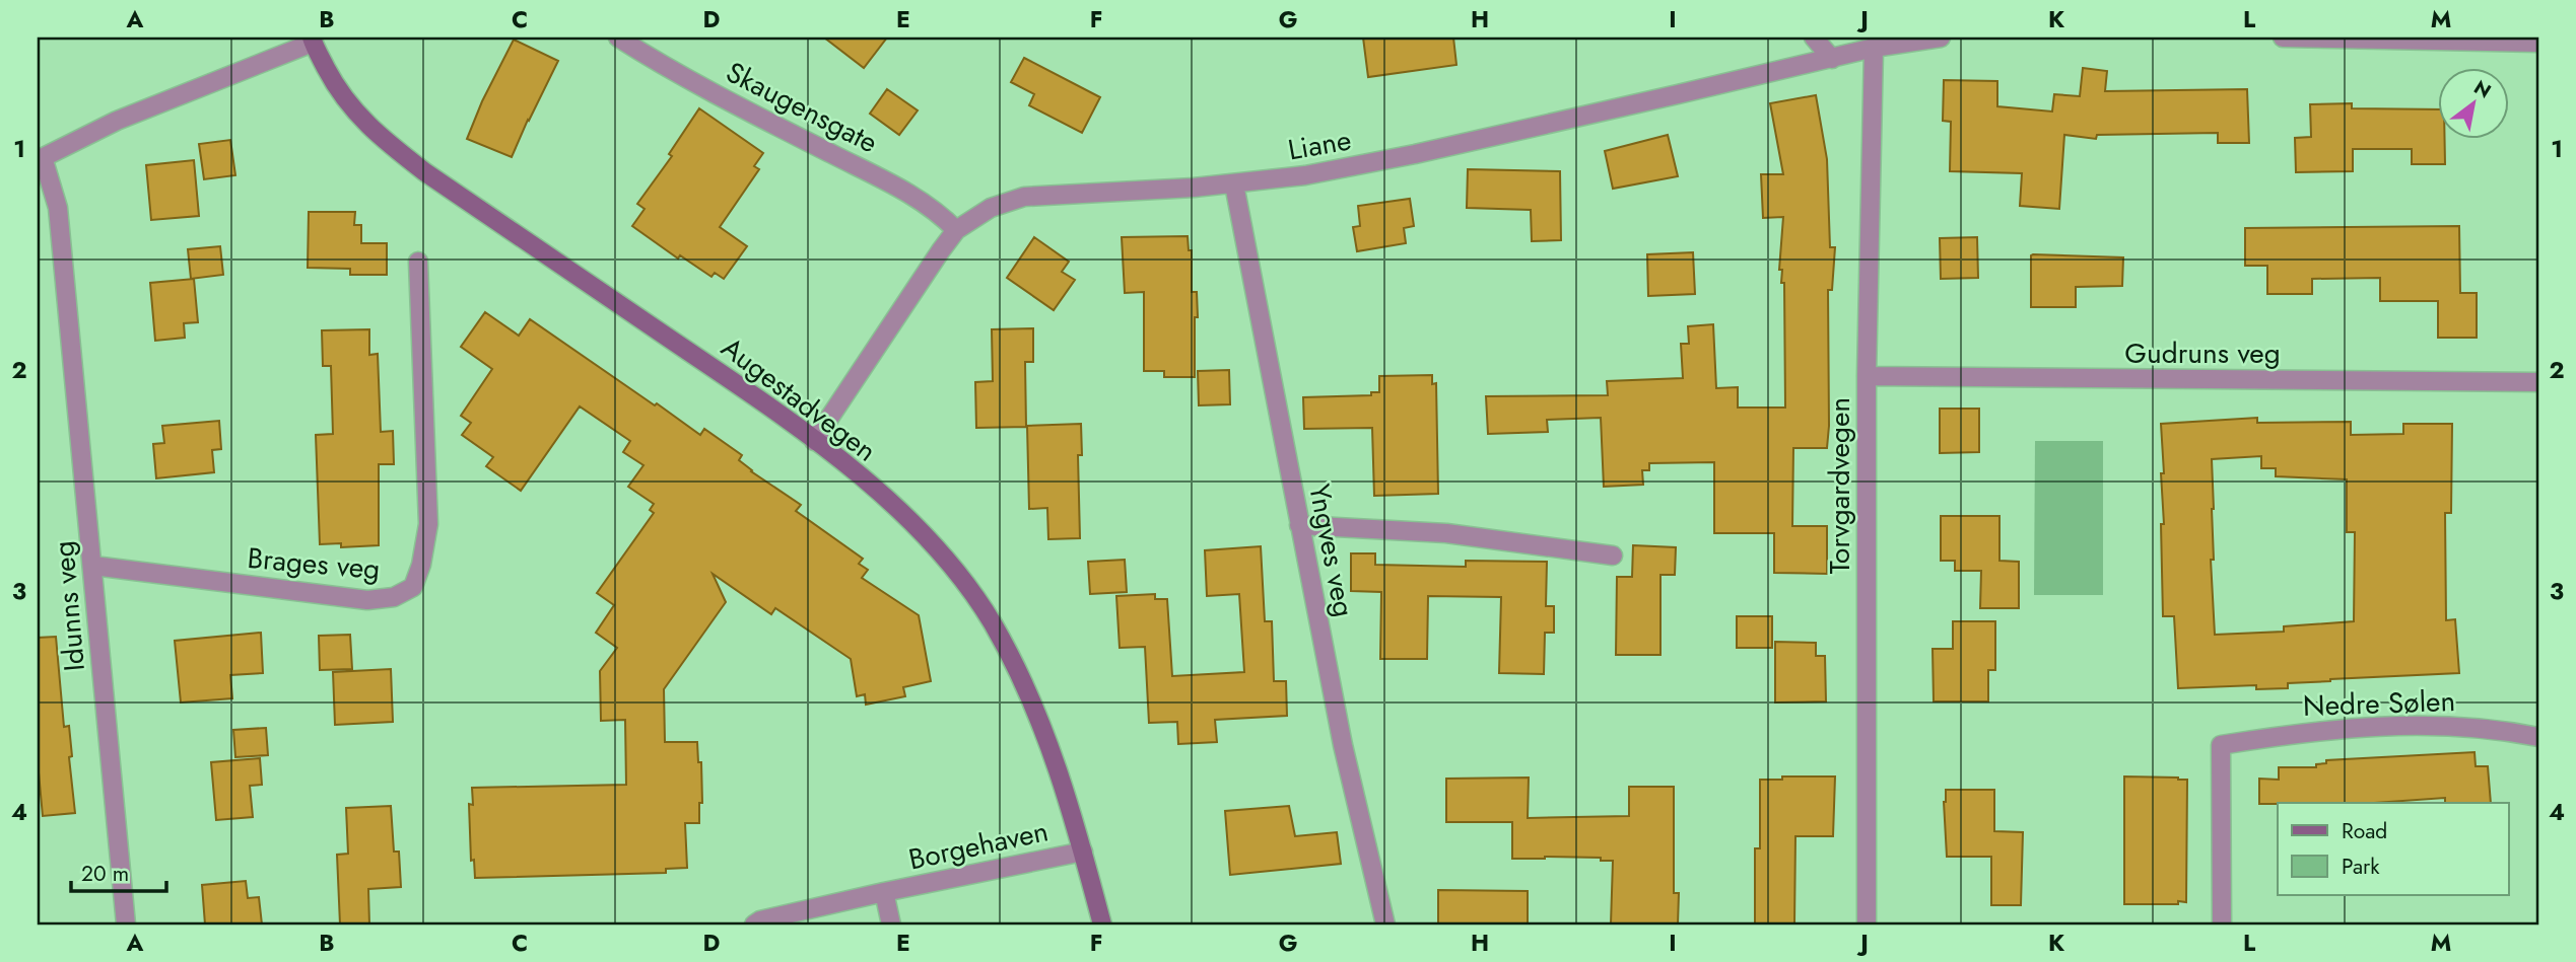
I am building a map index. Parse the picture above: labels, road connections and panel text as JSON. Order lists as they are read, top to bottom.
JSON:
{
  "streets": {
    "main road": ["Augestadvegen"],
    "street": [
      "Skaugensgate",
      "Liane",
      "Gudruns veg",
      "Torvgardvegen",
      "Yngves veg",
      "Brages veg",
      "Idunns veg",
      "Nedre Sølen",
      "Borgehaven"
    ]
  },
  "crossings": [
    ["Skaugensgate", "Liane"],
    ["Liane", "Augestadvegen"],
    ["Liane", "Torvgardvegen"],
    ["Liane", "Yngves veg"],
    ["Gudruns veg", "Torvgardvegen"],
    ["Augestadvegen", "Borgehaven"],
    ["Brages veg", "Idunns veg"]
  ],
  "legend": ["Road", "Park"],
  "scale_bar": "20 m",
  "north": "top right",
  "grid": {
    "columns": [
      "A",
      "B",
      "C",
      "D",
      "E",
      "F",
      "G",
      "H",
      "I",
      "J",
      "K",
      "L",
      "M"
    ],
    "rows": [
      "1",
      "2",
      "3",
      "4"
    ]
  }
}
